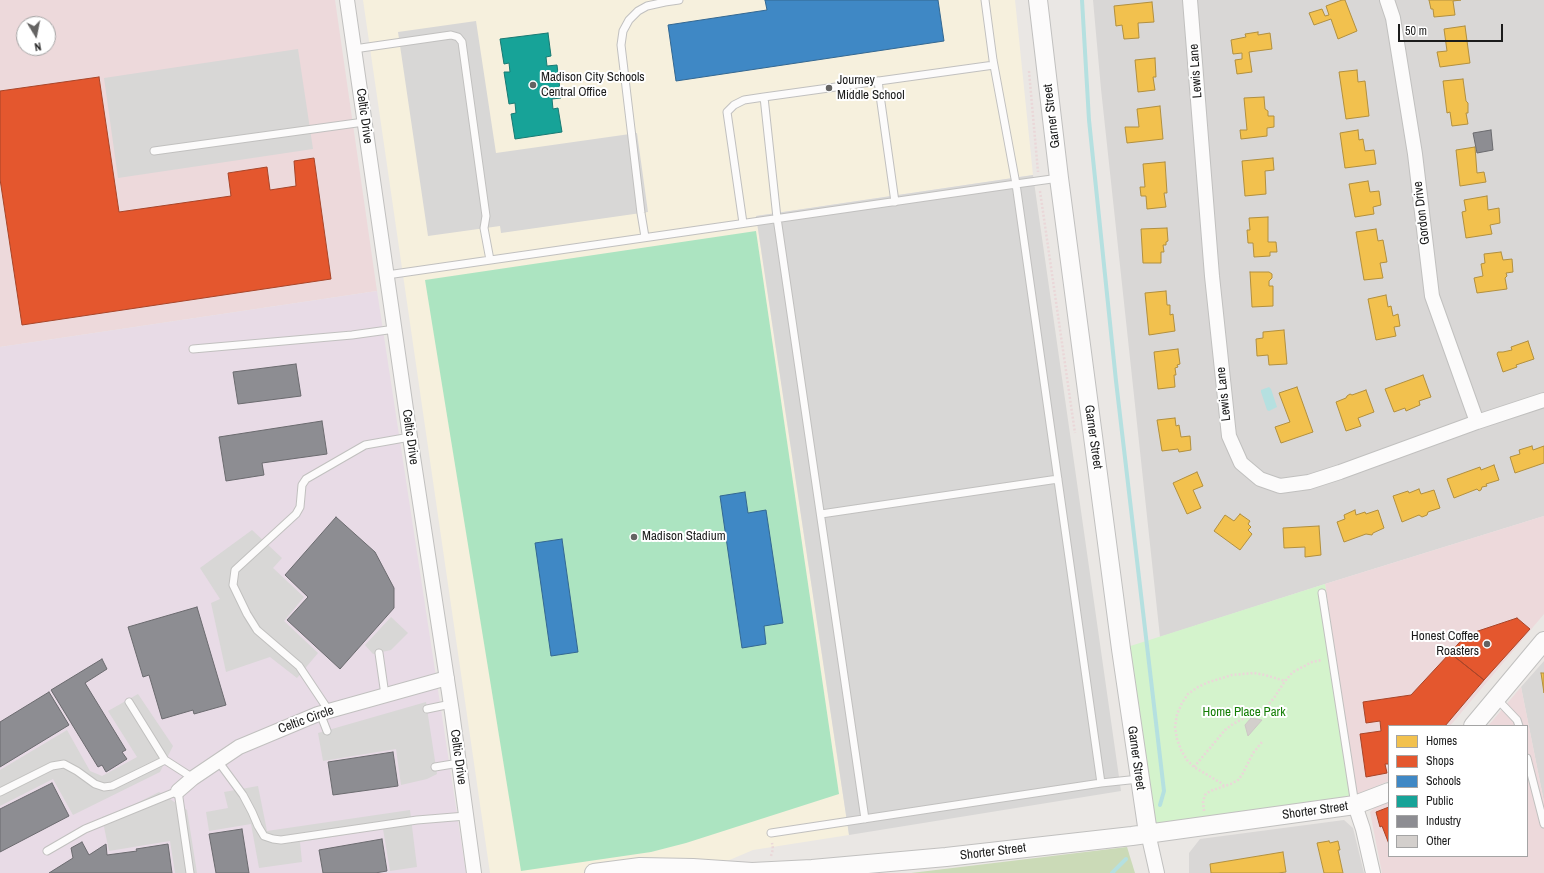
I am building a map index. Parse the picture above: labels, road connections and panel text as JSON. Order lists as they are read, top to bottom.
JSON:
{
  "streets": {
    "street": [
      "Lewis Lane",
      "Celtic Drive",
      "Garner Street",
      "Gordon Drive",
      "Celtic Circle",
      "Shorter Street"
    ]
  },
  "crossings": [
    ["Lewis Lane", "Gordon Drive"],
    ["Celtic Drive", "Celtic Circle"],
    ["Garner Street", "Shorter Street"]
  ],
  "parks": ["Home Place Park"],
  "places": [
    "Madison City Schools Central Office",
    "Journey Middle School",
    "Madison Stadium",
    "Honest Coffee Roasters"
  ],
  "legend": [
    "Homes",
    "Shops",
    "Schools",
    "Public",
    "Industry",
    "Other"
  ],
  "scale_bar": "50 m",
  "north": "bottom"
}
